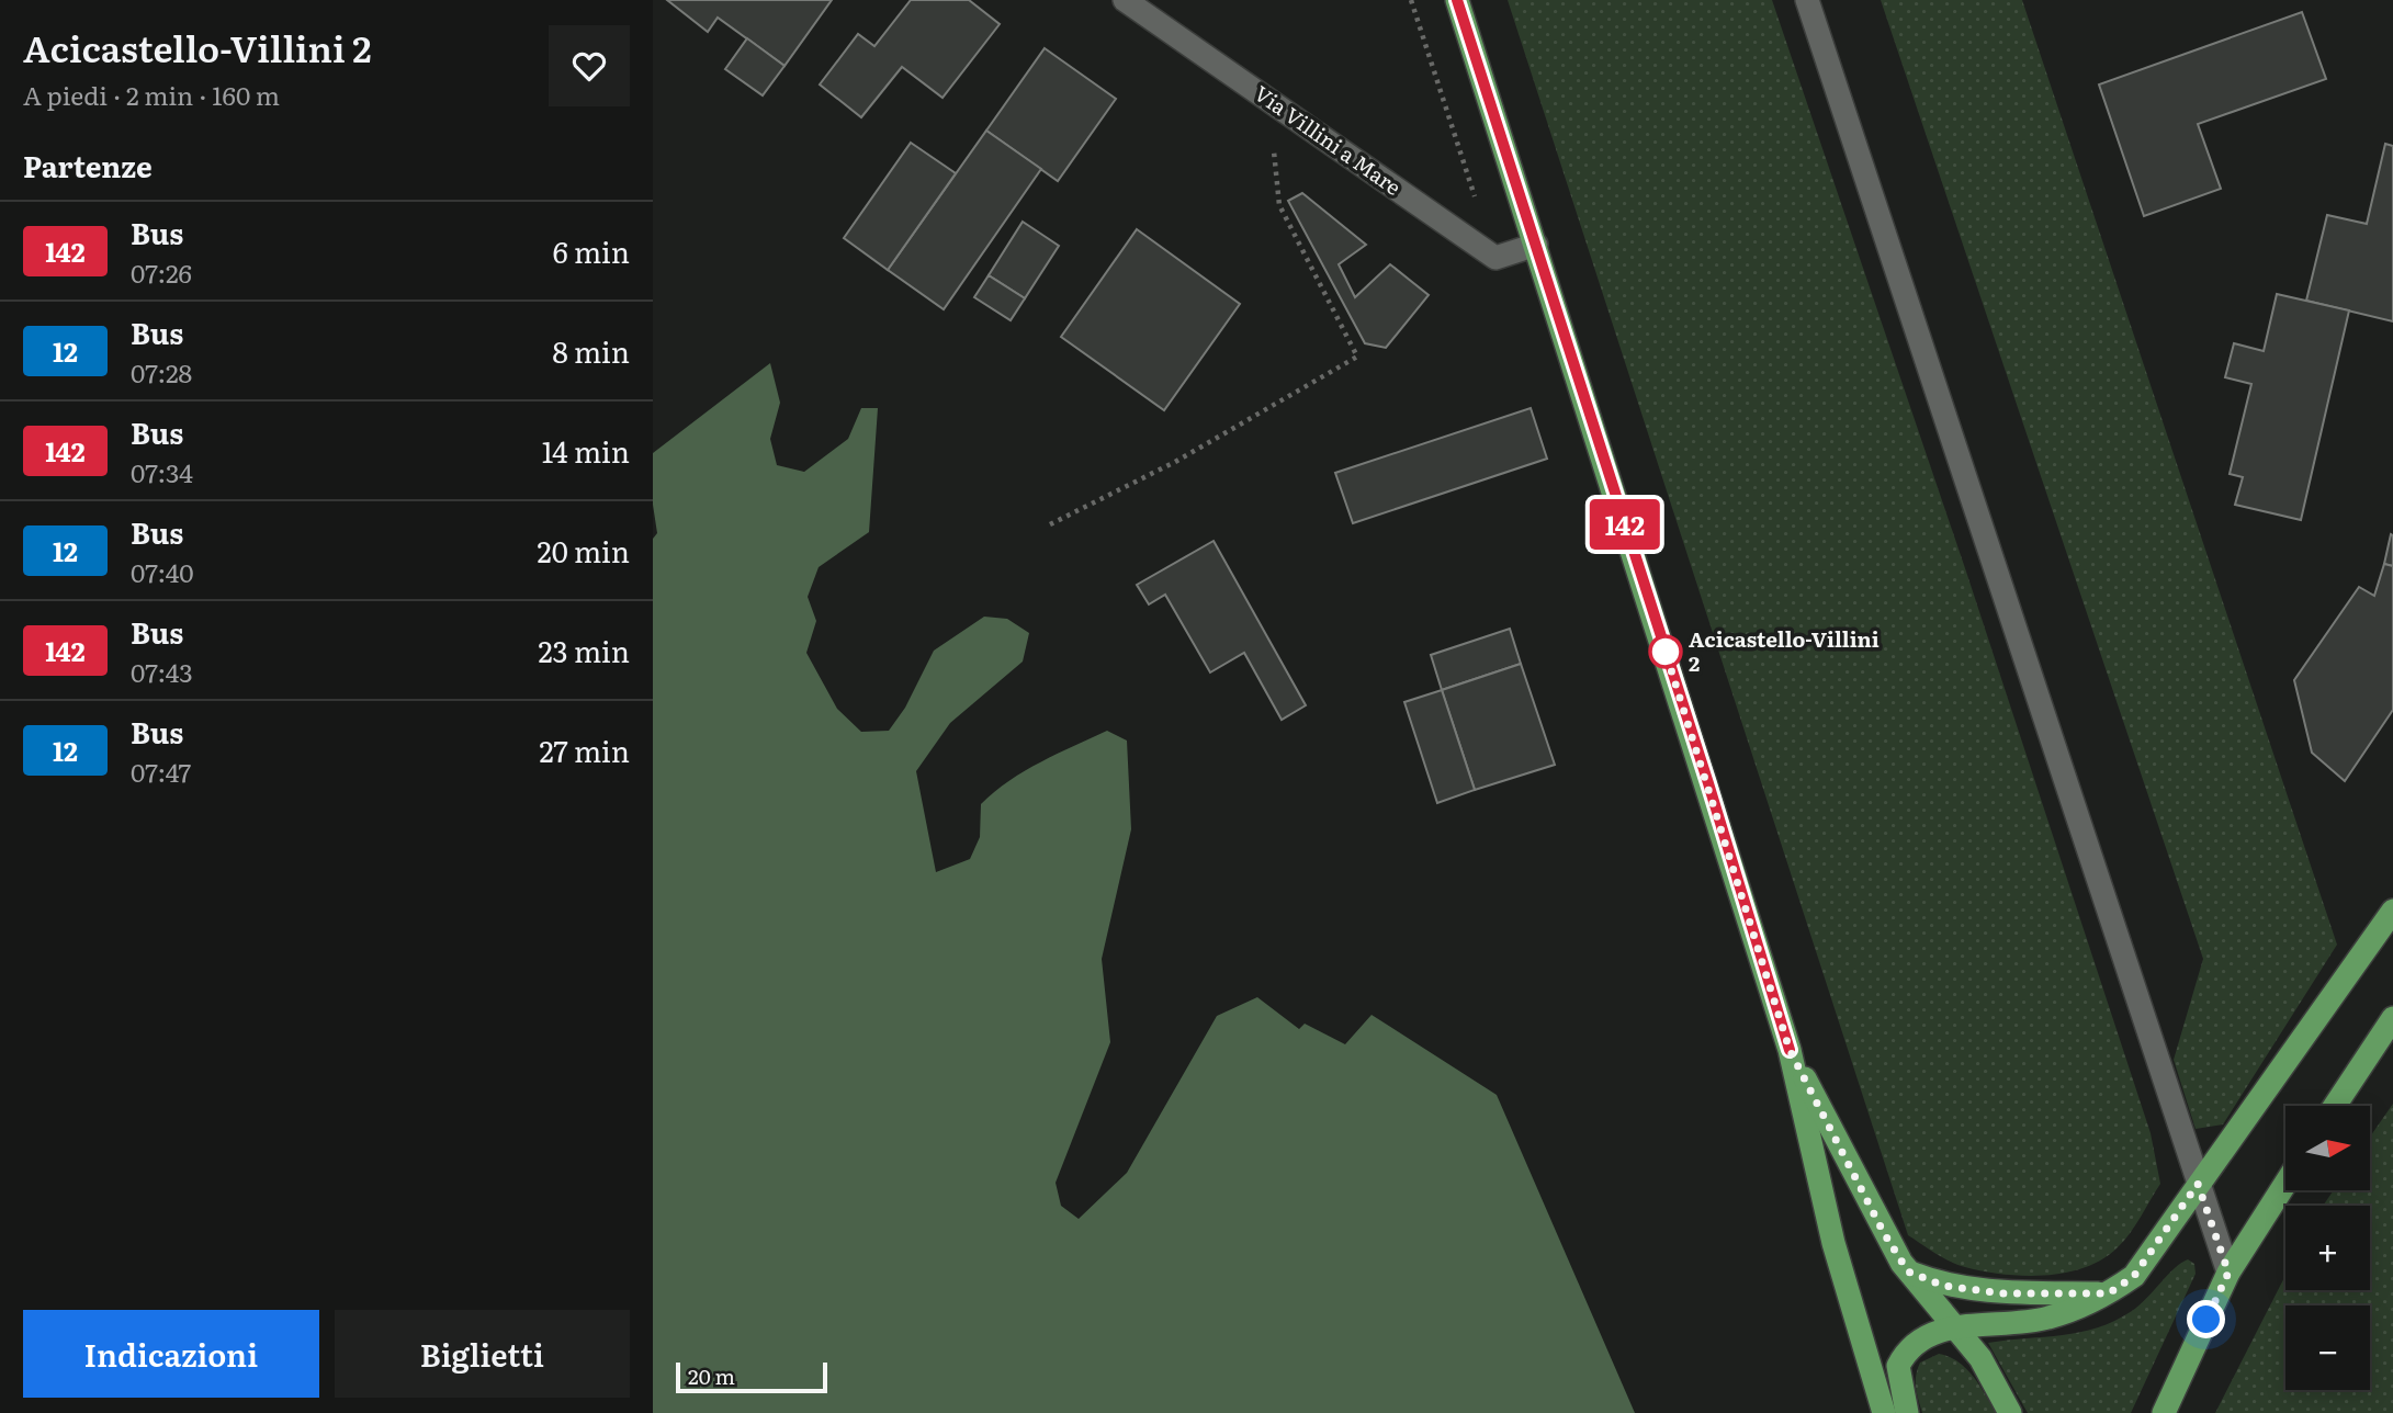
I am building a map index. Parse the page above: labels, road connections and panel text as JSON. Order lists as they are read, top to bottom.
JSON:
{
  "streets": {
    "street": ["Via Villini a Mare"]
  },
  "places": ["Acicastello-Villini 2"],
  "lines": ["bus line 142"],
  "scale_bar": "20 m",
  "north": "right",
  "page": {
    "heading": [
      ["Acicastello-Villini 2", "A piedi · 2 min · 160 m"],
      "Partenze"
    ],
    "on_map": "142",
    "list": [
      {
        "mark": "142",
        "name": "Bus",
        "note": "07:26",
        "value": "6 min"
      },
      {
        "mark": "12",
        "name": "Bus",
        "note": "07:28",
        "value": "8 min"
      },
      {
        "mark": "142",
        "name": "Bus",
        "note": "07:34",
        "value": "14 min"
      },
      {
        "mark": "12",
        "name": "Bus",
        "note": "07:40",
        "value": "20 min"
      },
      {
        "mark": "142",
        "name": "Bus",
        "note": "07:43",
        "value": "23 min"
      },
      {
        "mark": "12",
        "name": "Bus",
        "note": "07:47",
        "value": "27 min"
      }
    ],
    "map_buttons": ["+", "−"],
    "buttons": ["Indicazioni", "Biglietti"],
    "scale": "20 m"
  }
}
